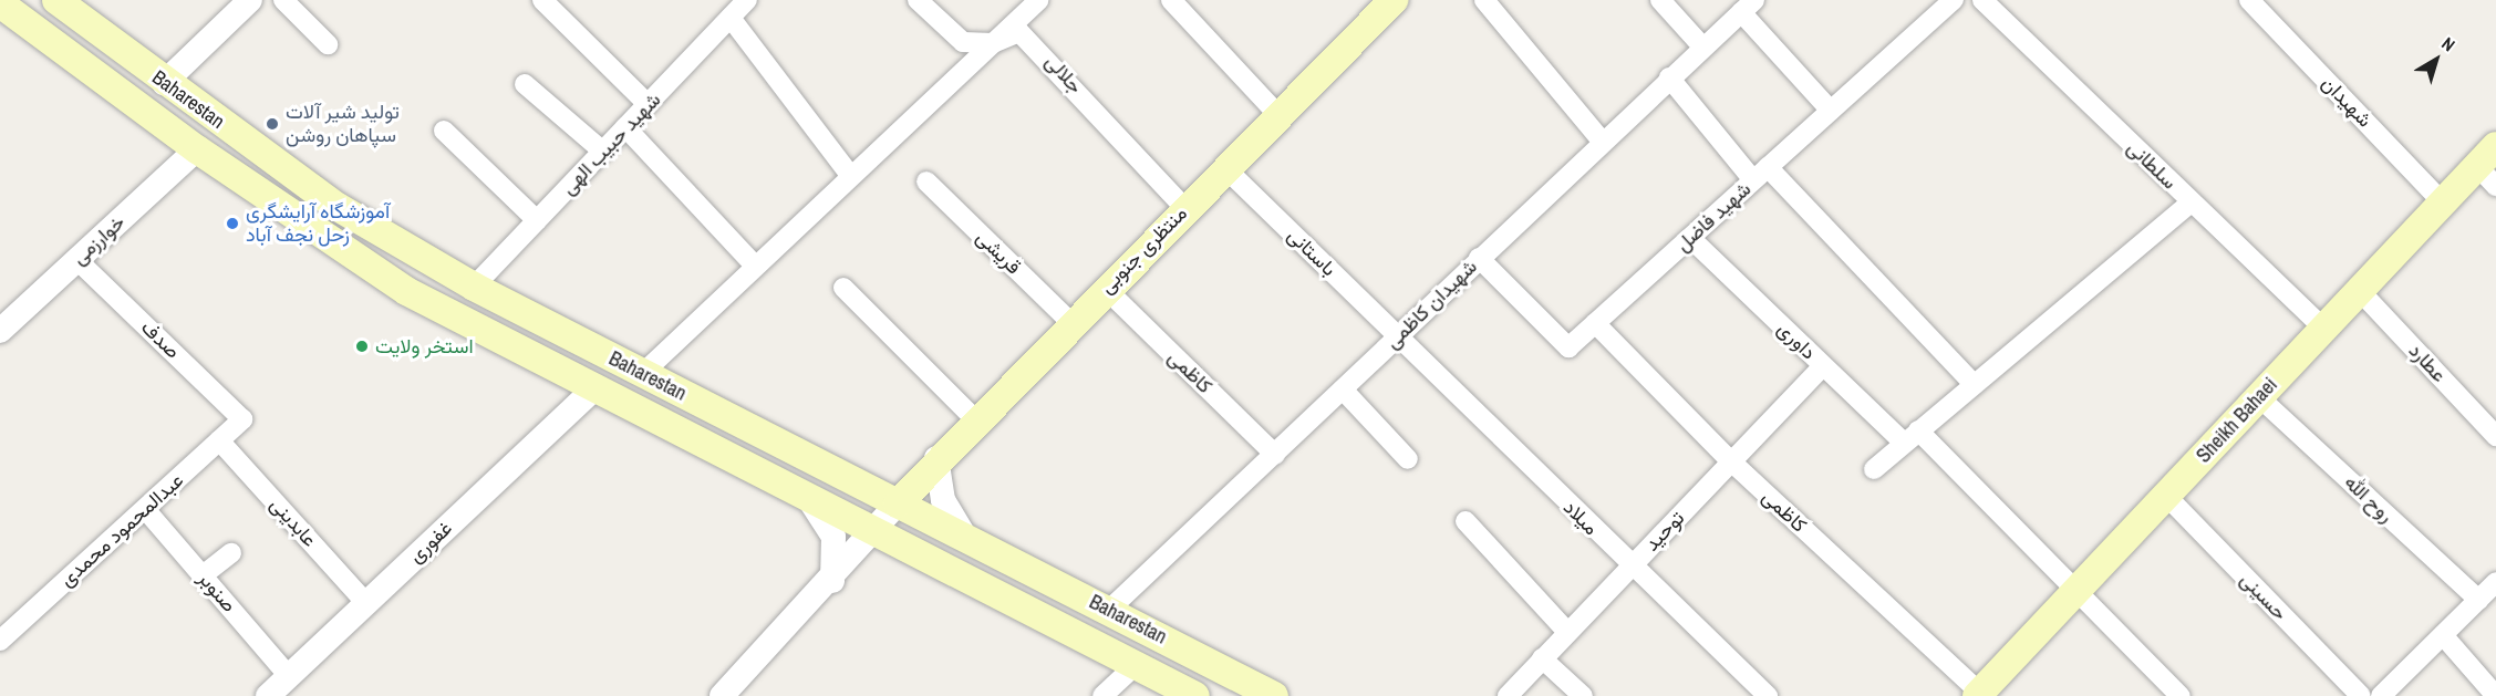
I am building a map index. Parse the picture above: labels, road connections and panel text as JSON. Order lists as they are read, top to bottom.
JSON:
{
  "streets": {
    "main road": ["Baharestan", "منتظری جنوبی", "Sheikh Bahaei"],
    "street": [
      "جلالی",
      "شهیدان",
      "شهید حبیب الهی",
      "سلطانی",
      "شهید فاضل",
      "خوارزمی",
      "قریشی",
      "باستانی",
      "شهیدان کاظمی",
      "صدف",
      "داوری",
      "عطارد",
      "کاظمی",
      "روح الله",
      "میلاد",
      "عابدینی",
      "عبدالمحمود محمدی",
      "توحید",
      "غفوری",
      "صنوبر",
      "حسینی"
    ]
  },
  "crossings": [
    ["جلالی", "منتظری جنوبی"],
    ["Baharestan", "شهید حبیب الهی"],
    ["Baharestan", "خوارزمی"],
    ["Baharestan", "منتظری جنوبی"],
    ["Baharestan", "شهیدان کاظمی"],
    ["Baharestan", "غفوری"],
    ["شهیدان", "Sheikh Bahaei"],
    ["سلطانی", "Sheikh Bahaei"],
    ["شهید فاضل", "شهیدان کاظمی"],
    ["شهید فاضل", "داوری"],
    ["شهید فاضل", "کاظمی"],
    ["خوارزمی", "صدف"],
    ["منتظری جنوبی", "قریشی"],
    ["منتظری جنوبی", "باستانی"],
    ["منتظری جنوبی", "کاظمی"],
    ["باستانی", "شهیدان کاظمی"],
    ["باستانی", "میلاد"],
    ["شهیدان کاظمی", "کاظمی"],
    ["شهیدان کاظمی", "میلاد"],
    ["صدف", "عبدالمحمود محمدی"],
    ["داوری", "Sheikh Bahaei"],
    ["داوری", "توحید"],
    ["عطارد", "Sheikh Bahaei"],
    ["کاظمی", "Sheikh Bahaei"],
    ["کاظمی", "توحید"],
    ["Sheikh Bahaei", "روح الله"],
    ["Sheikh Bahaei", "حسینی"],
    ["میلاد", "توحید"],
    ["عابدینی", "عبدالمحمود محمدی"],
    ["عابدینی", "غفوری"],
    ["عبدالمحمود محمدی", "صنوبر"],
    ["غفوری", "صنوبر"]
  ],
  "places": ["تولید شیر آلات سپاهان روشن", "آموزشگاه آرایشگری زحل نجف آباد", "استخر ولایت"],
  "north": "top right"
}
